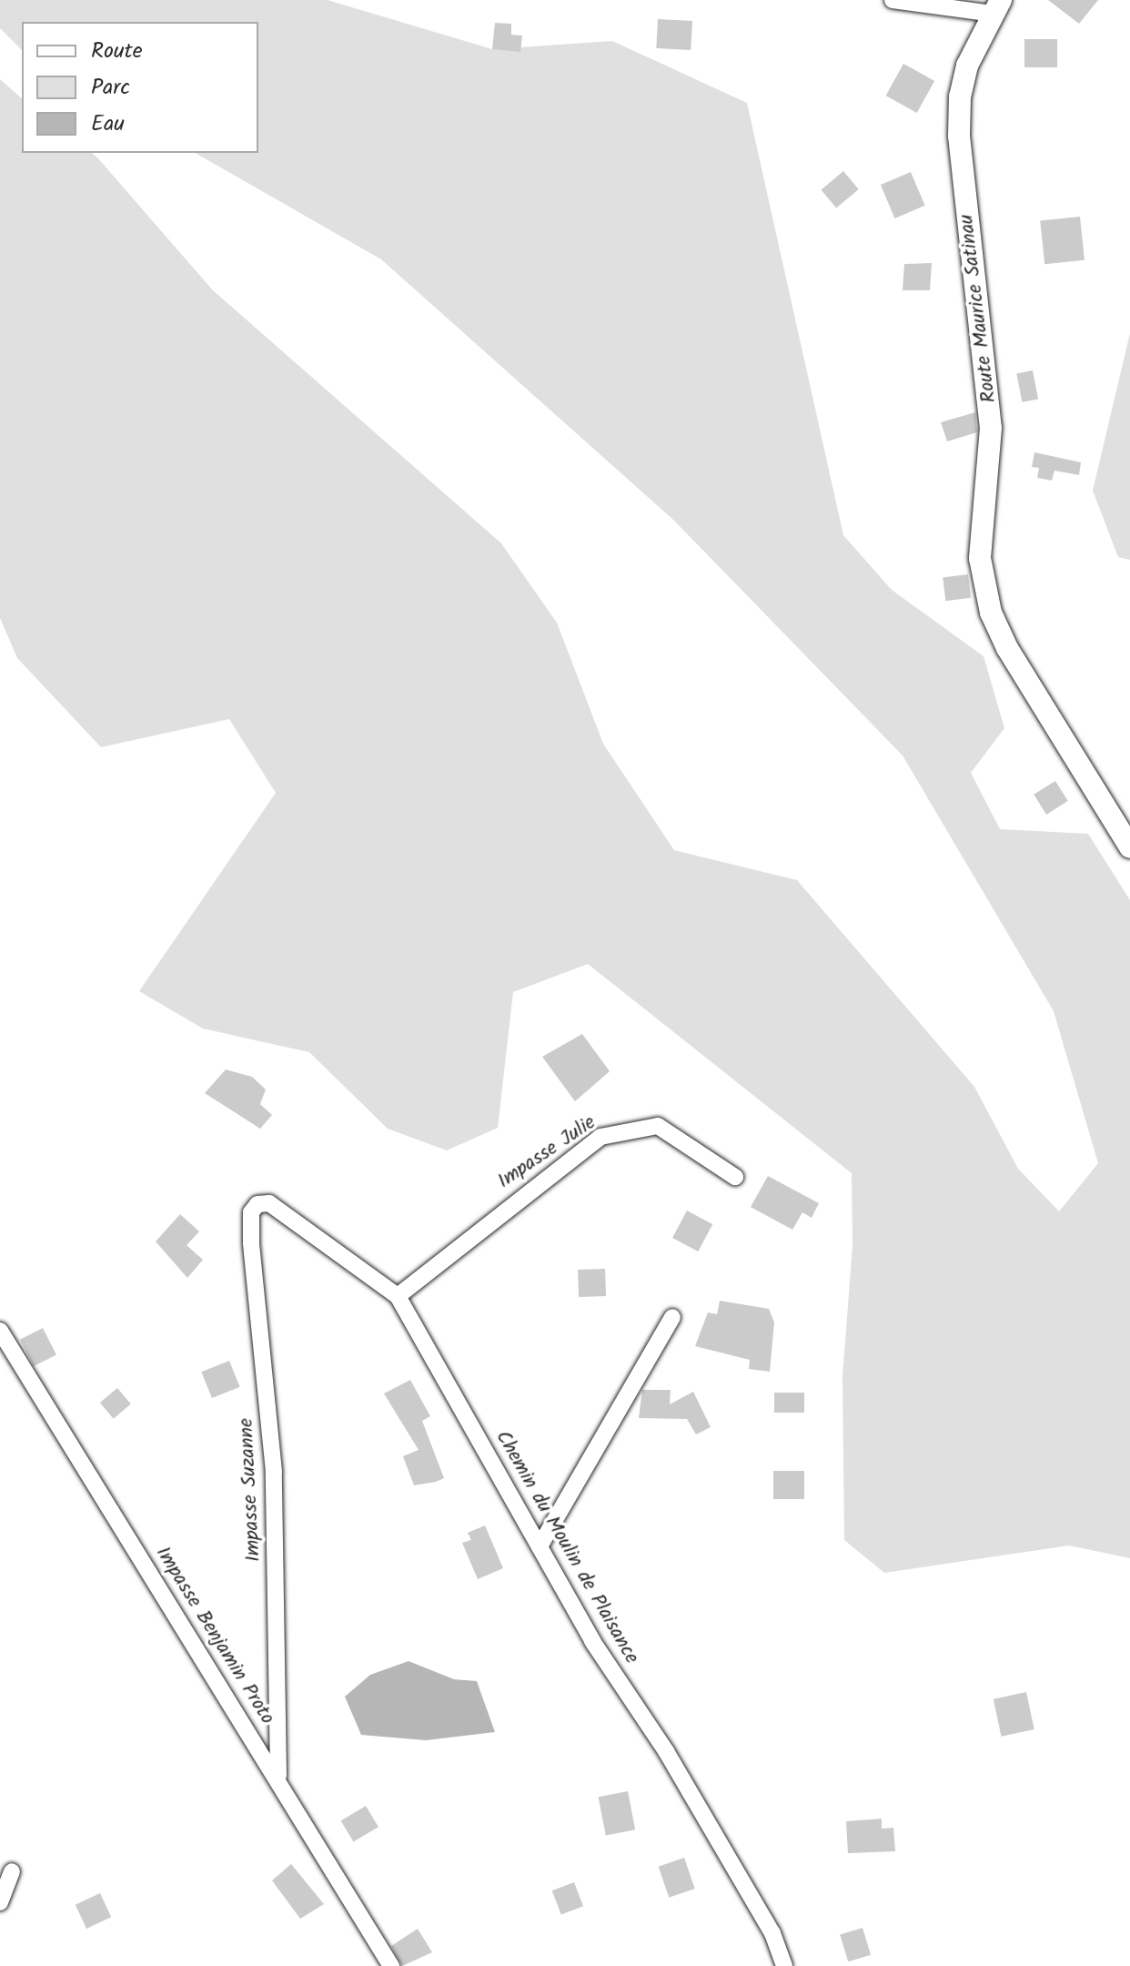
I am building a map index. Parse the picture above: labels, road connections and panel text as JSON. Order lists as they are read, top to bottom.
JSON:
{
  "streets": {
    "main road": ["Route Maurice Satinau"],
    "street": [
      "Impasse Julie",
      "Impasse Suzanne",
      "Chemin du Moulin de Plaisance",
      "Impasse Benjamin Proto"
    ]
  },
  "crossings": [
    ["Impasse Julie", "Chemin du Moulin de Plaisance"],
    ["Impasse Suzanne", "Chemin du Moulin de Plaisance"],
    ["Impasse Suzanne", "Impasse Benjamin Proto"]
  ],
  "legend": ["Route", "Parc", "Eau"]
}
